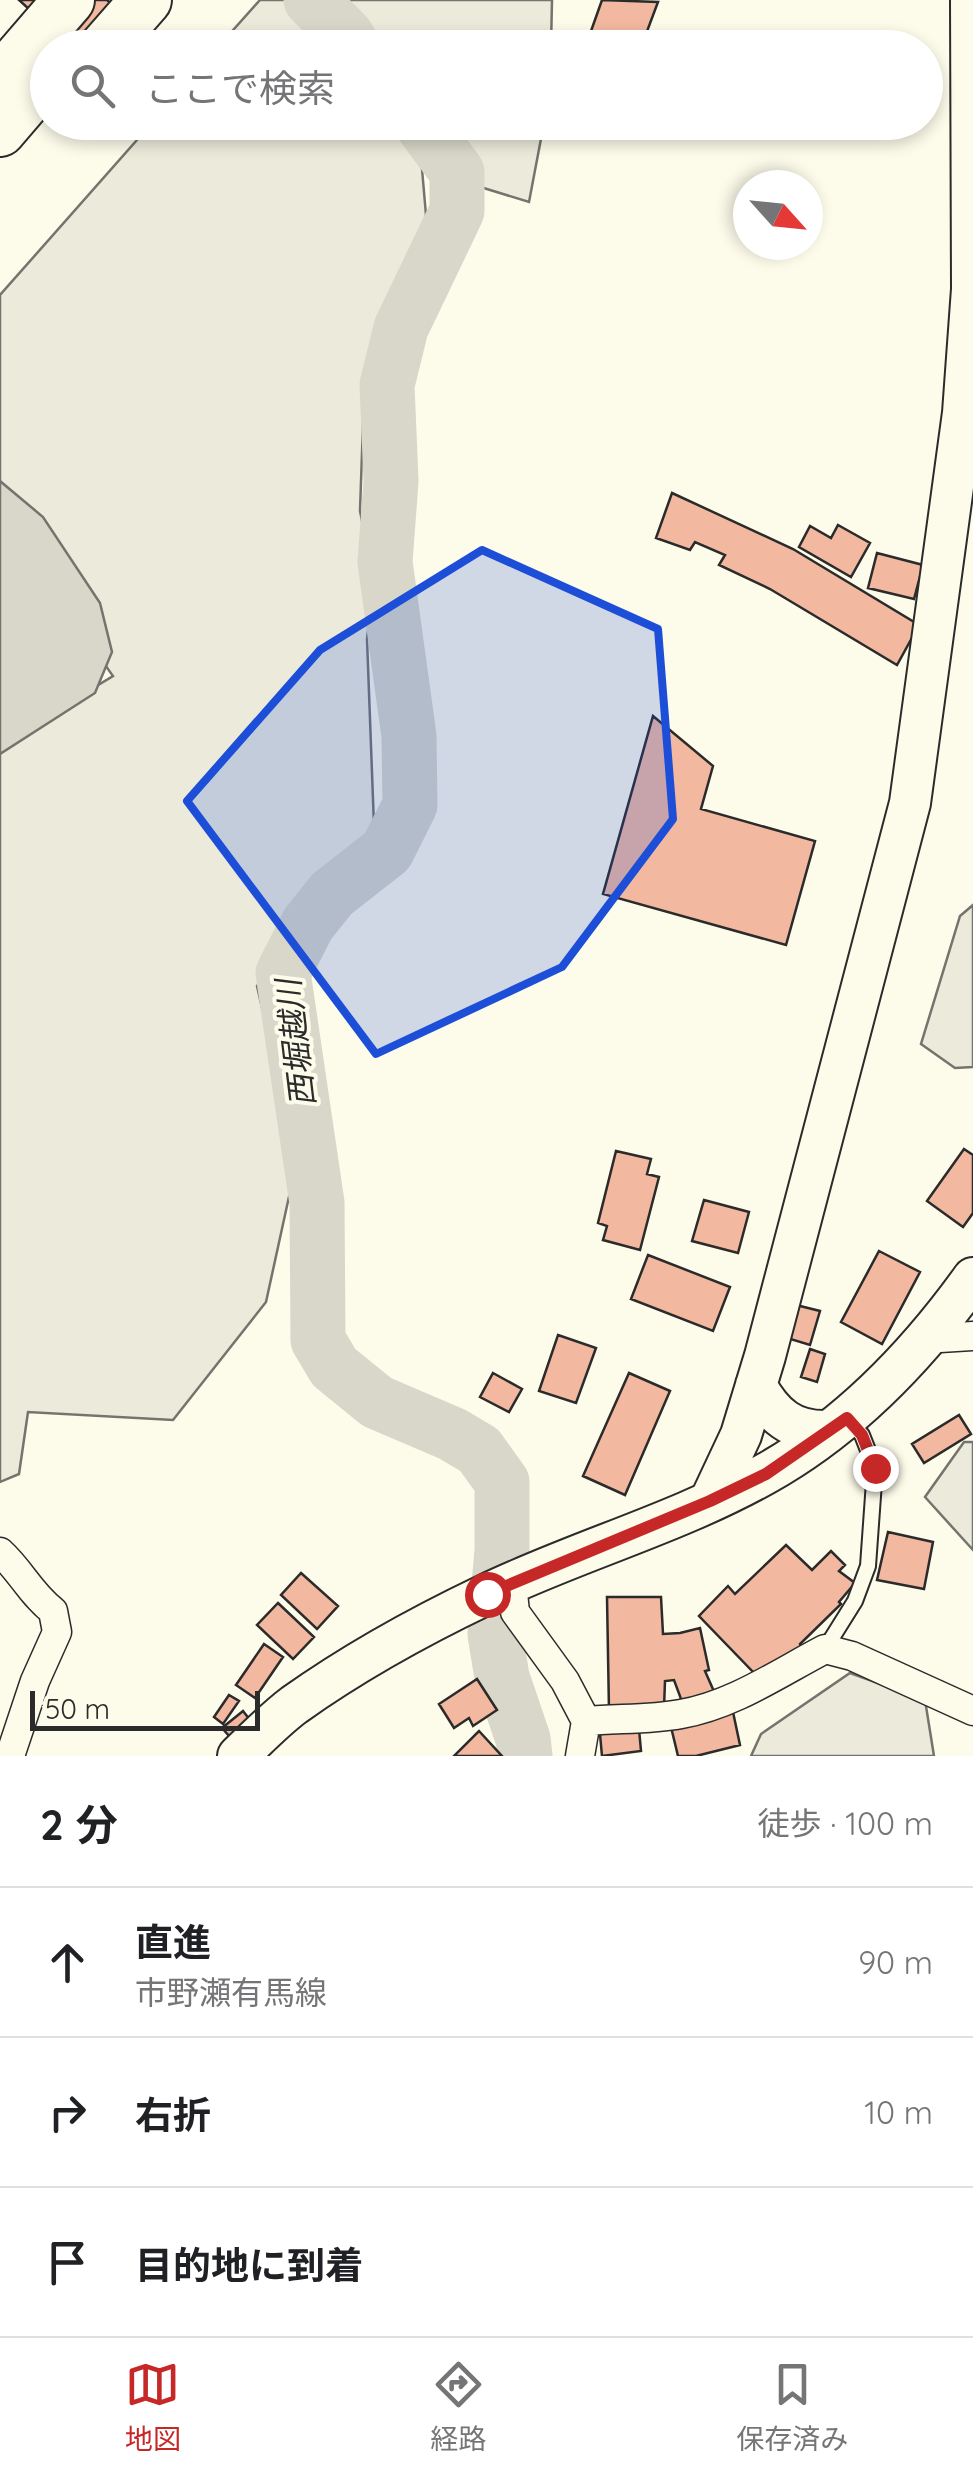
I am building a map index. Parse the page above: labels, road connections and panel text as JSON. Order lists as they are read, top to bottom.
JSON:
{
  "water": ["西堀越川"],
  "scale_bar": "50 m",
  "north": "bottom right",
  "page": {
    "search": "ここで検索",
    "scale": "50 m",
    "heading": ["2 分", "徒歩 · 100 m"],
    "list": [
      ["直進", "市野瀬有馬線", "90 m"],
      ["右折", "10 m"],
      "目的地に到着"
    ],
    "nav": ["地図", "経路", "保存済み"]
  }
}
